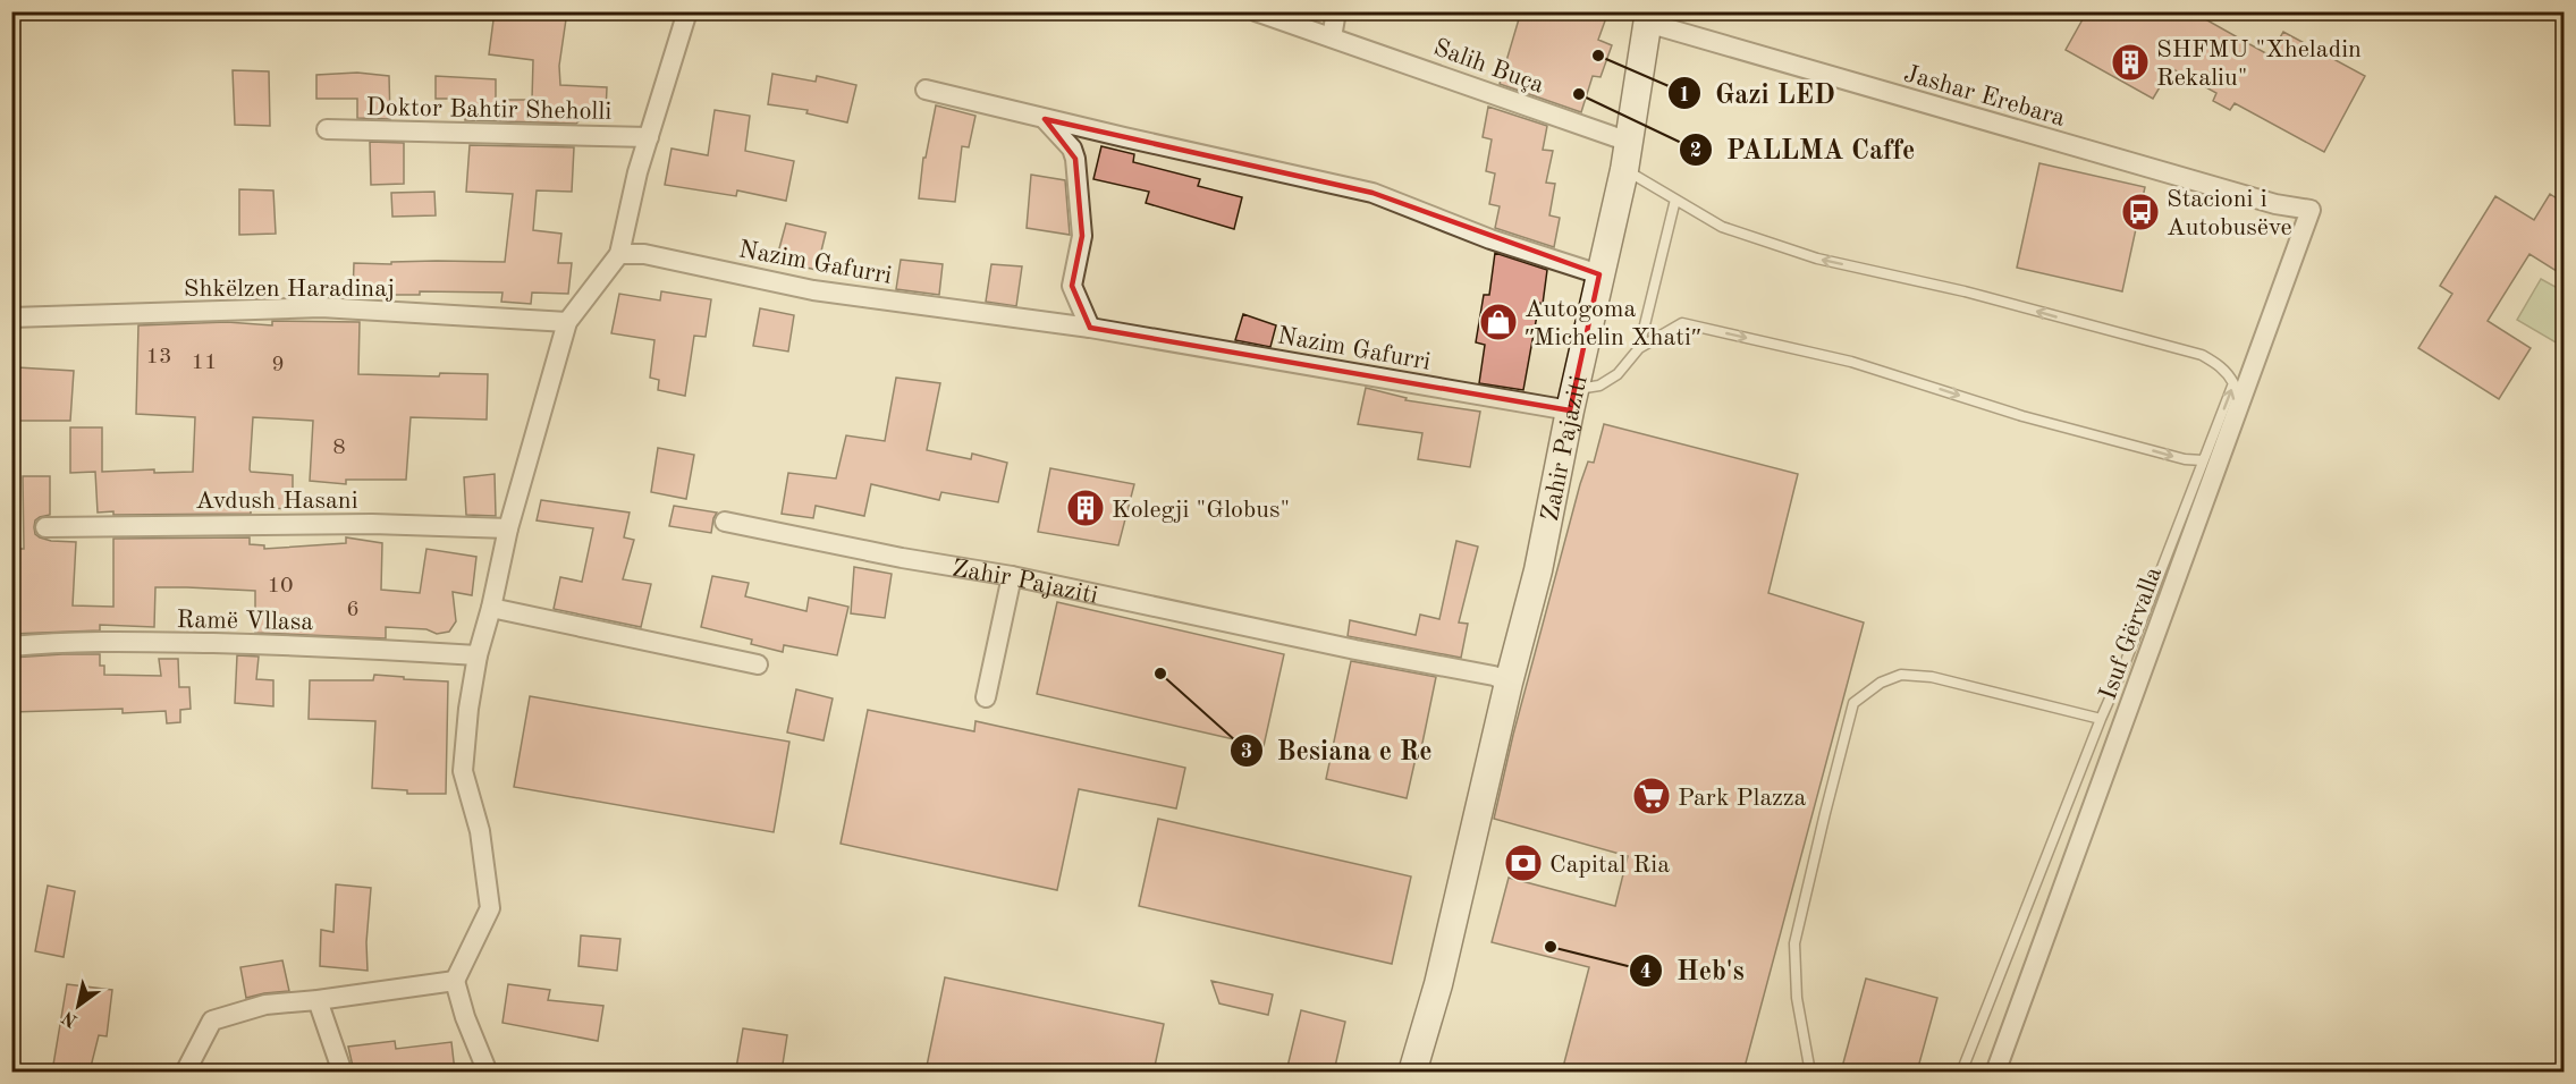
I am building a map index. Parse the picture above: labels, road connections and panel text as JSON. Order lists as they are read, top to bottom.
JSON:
{
  "streets": {
    "main road": ["Zahir Pajaziti"],
    "street": [
      "Salih Buça",
      "Jashar Erebara",
      "Doktor Bahtir Sheholli",
      "Nazim Gafurri",
      "Shkëlzen Haradinaj",
      "Avdush Hasani",
      "Ramë Vllasa",
      "Isuf Gërvalla"
    ]
  },
  "crossings": [
    ["Salih Buça", "Zahir Pajaziti"],
    ["Jashar Erebara", "Zahir Pajaziti"],
    ["Jashar Erebara", "Isuf Gërvalla"],
    ["Nazim Gafurri", "Zahir Pajaziti"]
  ],
  "places": {
    "other": [
      "Gazi LED",
      "PALLMA Caffe",
      "Besiana e Re",
      "Heb's"
    ],
    "building": ["SHFMU \"Xheladin Rekaliu\"", "Kolegji \"Globus\""],
    "bus stop": ["Stacioni i Autobusëve"],
    "shop": ["Autogoma ʺMichelin Xhatiʺ"],
    "supermarket": ["Park Plazza"],
    "bank": ["Capital Ria"]
  },
  "house_numbers": [
    "13",
    "11",
    "9",
    "8",
    "10",
    "6"
  ],
  "north": "bottom left"
}
